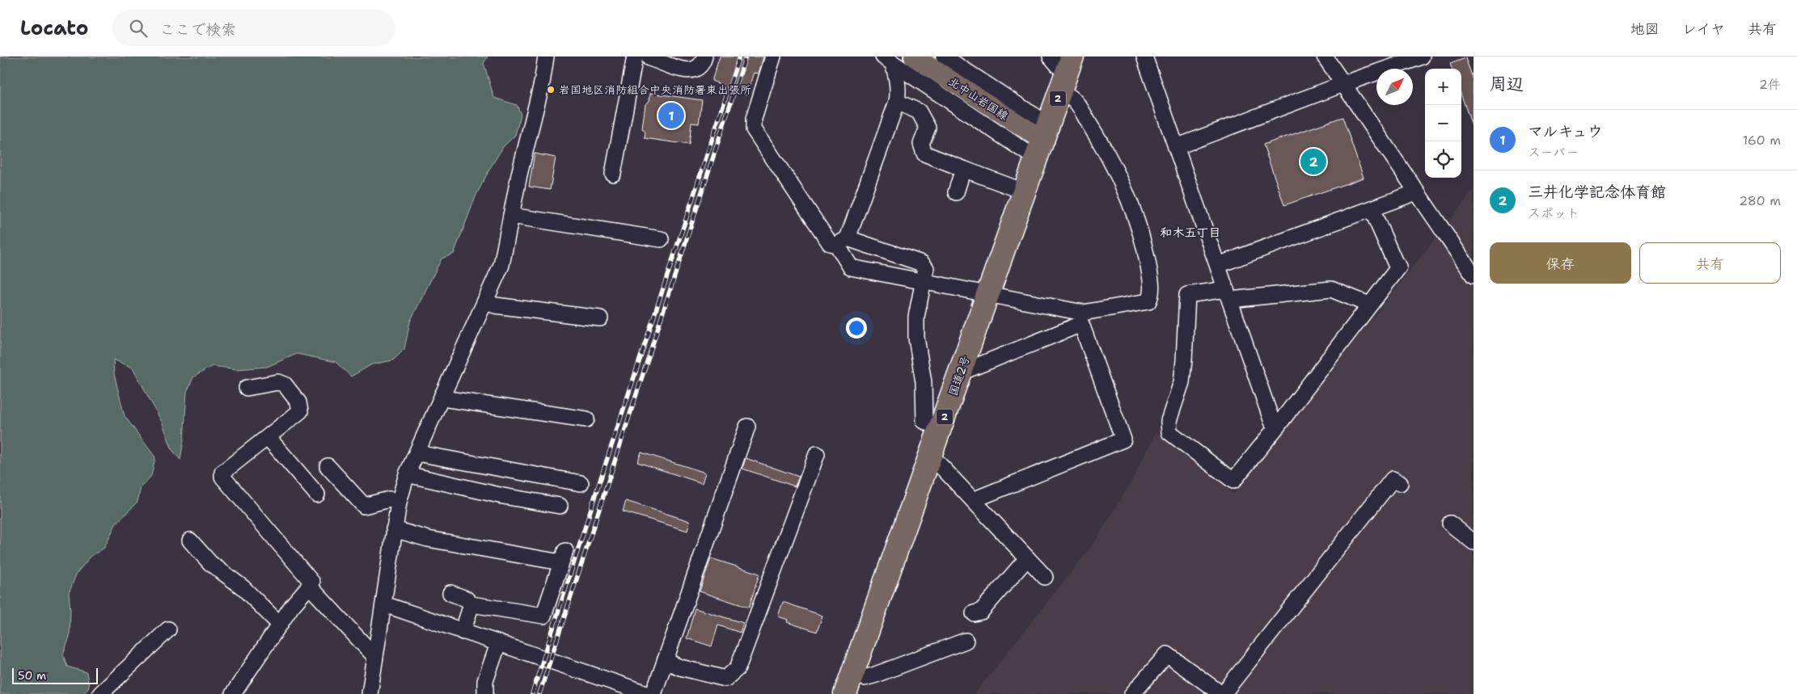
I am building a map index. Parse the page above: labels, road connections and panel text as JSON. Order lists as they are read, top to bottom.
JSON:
{
  "streets": {
    "highway": ["2", "国道2号"],
    "main road": ["北中山岩国線"]
  },
  "crossings": [
    ["北中山岩国線", "国道2号"]
  ],
  "districts": ["和木五丁目"],
  "places": ["岩国地区消防組合中央消防署東出張所"],
  "scale_bar": "50 m",
  "north": "top right",
  "page": {
    "header": "Locato",
    "search": "ここで検索",
    "nav": ["地図", "レイヤ", "共有"],
    "heading": ["周辺", "2件"],
    "map_buttons": ["+", "−"],
    "pins": ["1", "2"],
    "list": [
      {
        "mark": "1",
        "name": "マルキュウ",
        "note": "スーパー",
        "value": "160 m"
      },
      {
        "mark": "2",
        "name": "三井化学記念体育館",
        "note": "スポット",
        "value": "280 m"
      }
    ],
    "buttons": ["保存", "共有"],
    "scale": "50 m"
  }
}
